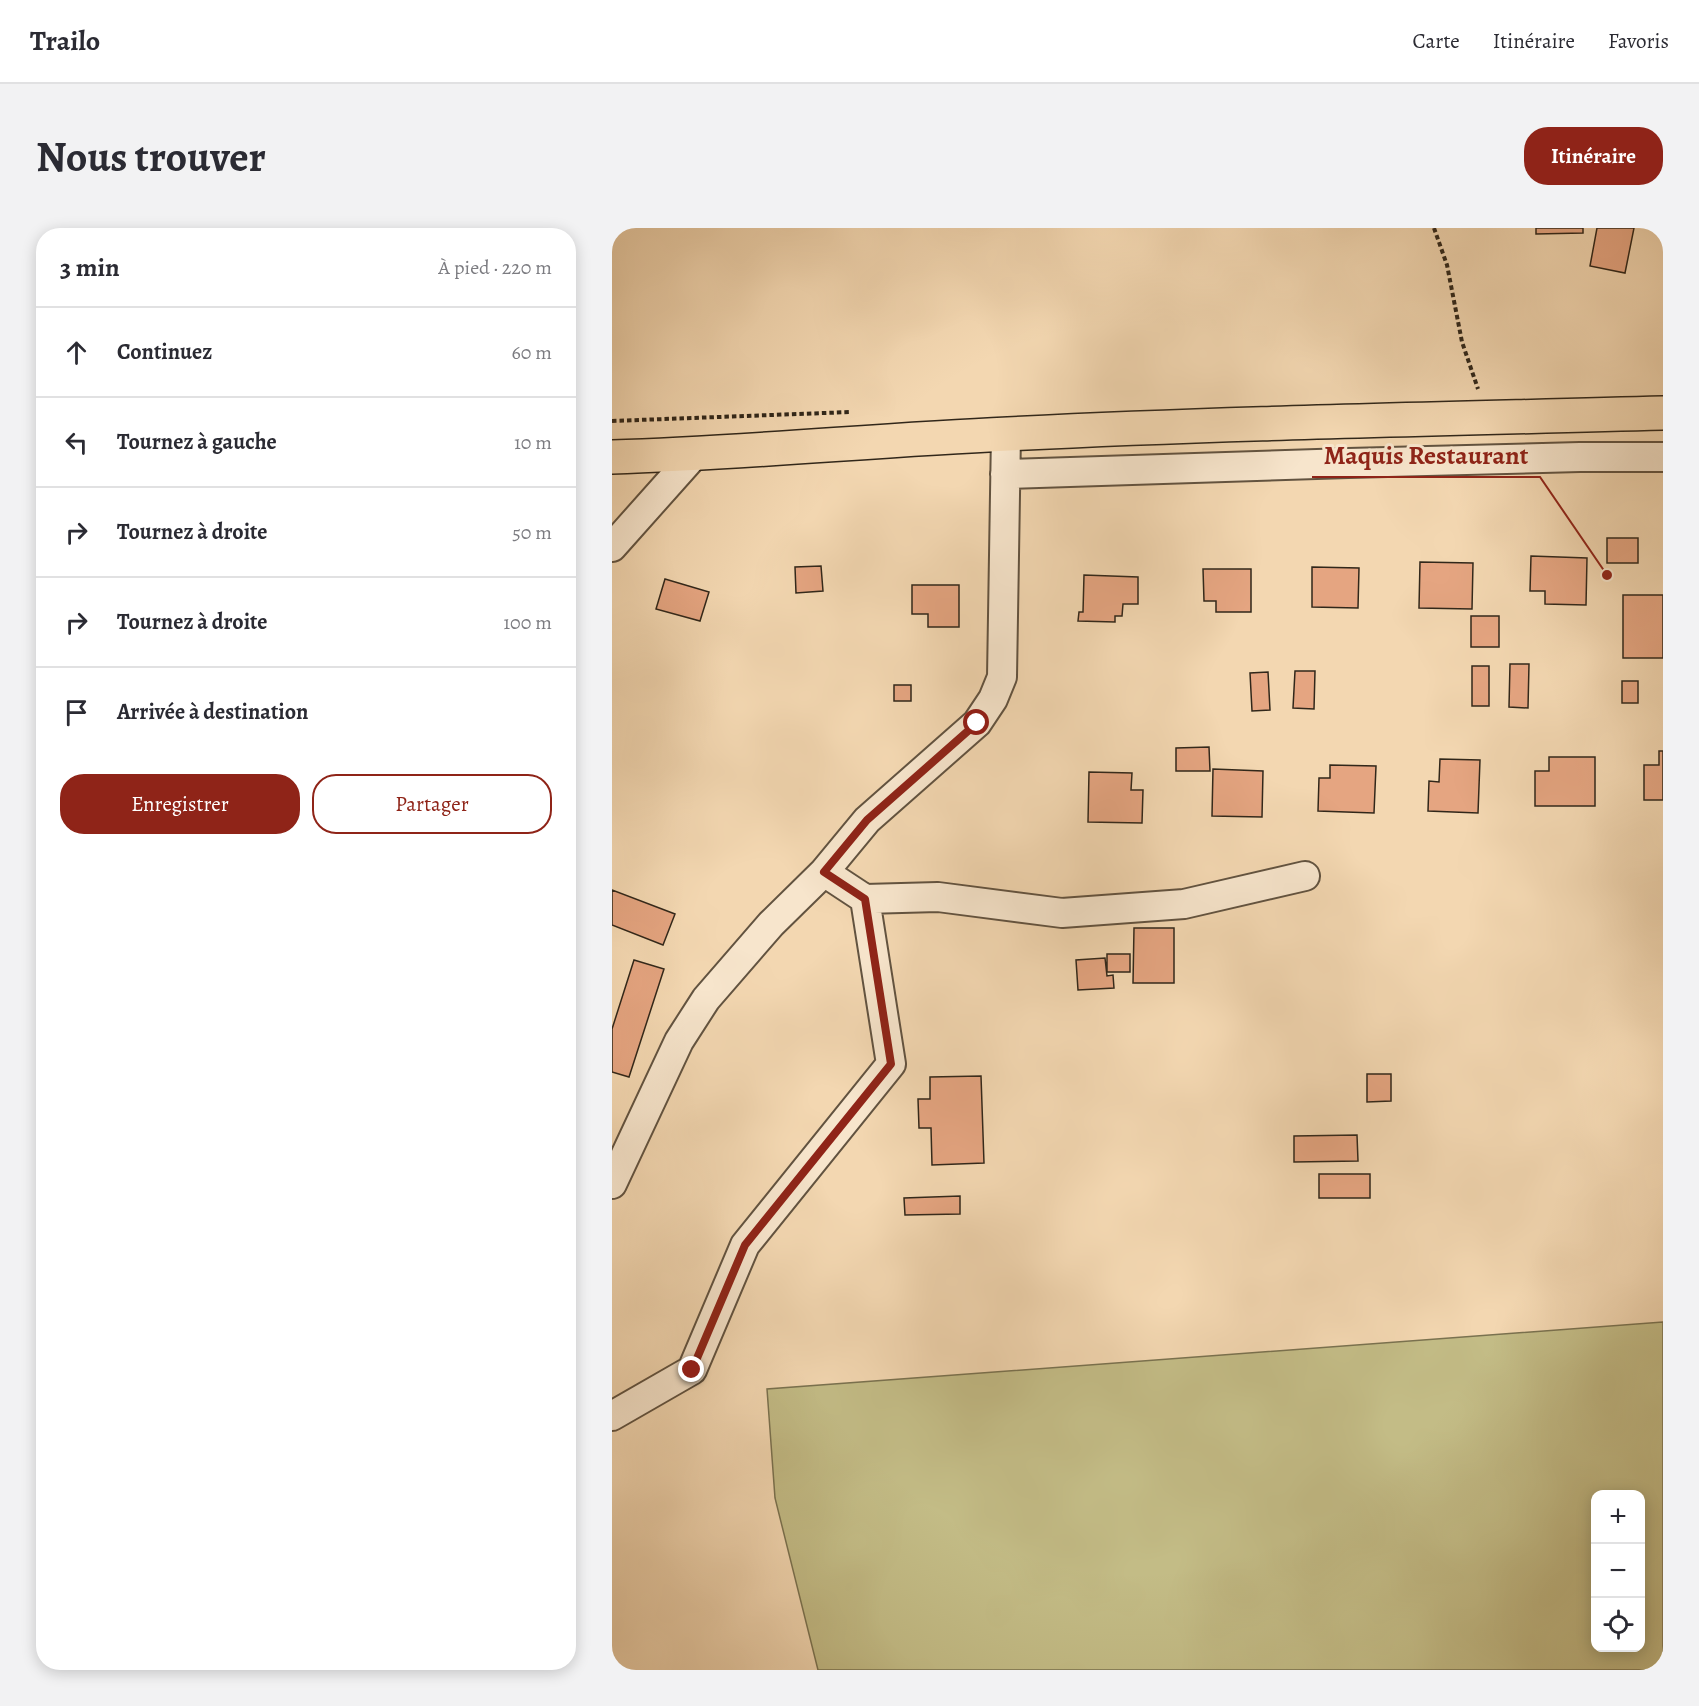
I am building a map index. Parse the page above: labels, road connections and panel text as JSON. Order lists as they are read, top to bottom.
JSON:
{
  "places": ["Maquis Restaurant"],
  "page": {
    "header": "Trailo",
    "nav": ["Carte", "Itinéraire", "Favoris"],
    "buttons": [
      "Itinéraire",
      ["Enregistrer", "Partager"]
    ],
    "title": "Nous trouver",
    "heading": ["3 min", "À pied · 220 m"],
    "list": [
      ["Continuez", "60 m"],
      ["Tournez à gauche", "10 m"],
      ["Tournez à droite", "50 m"],
      ["Tournez à droite", "100 m"],
      "Arrivée à destination"
    ],
    "map_buttons": ["+", "−"]
  }
}
